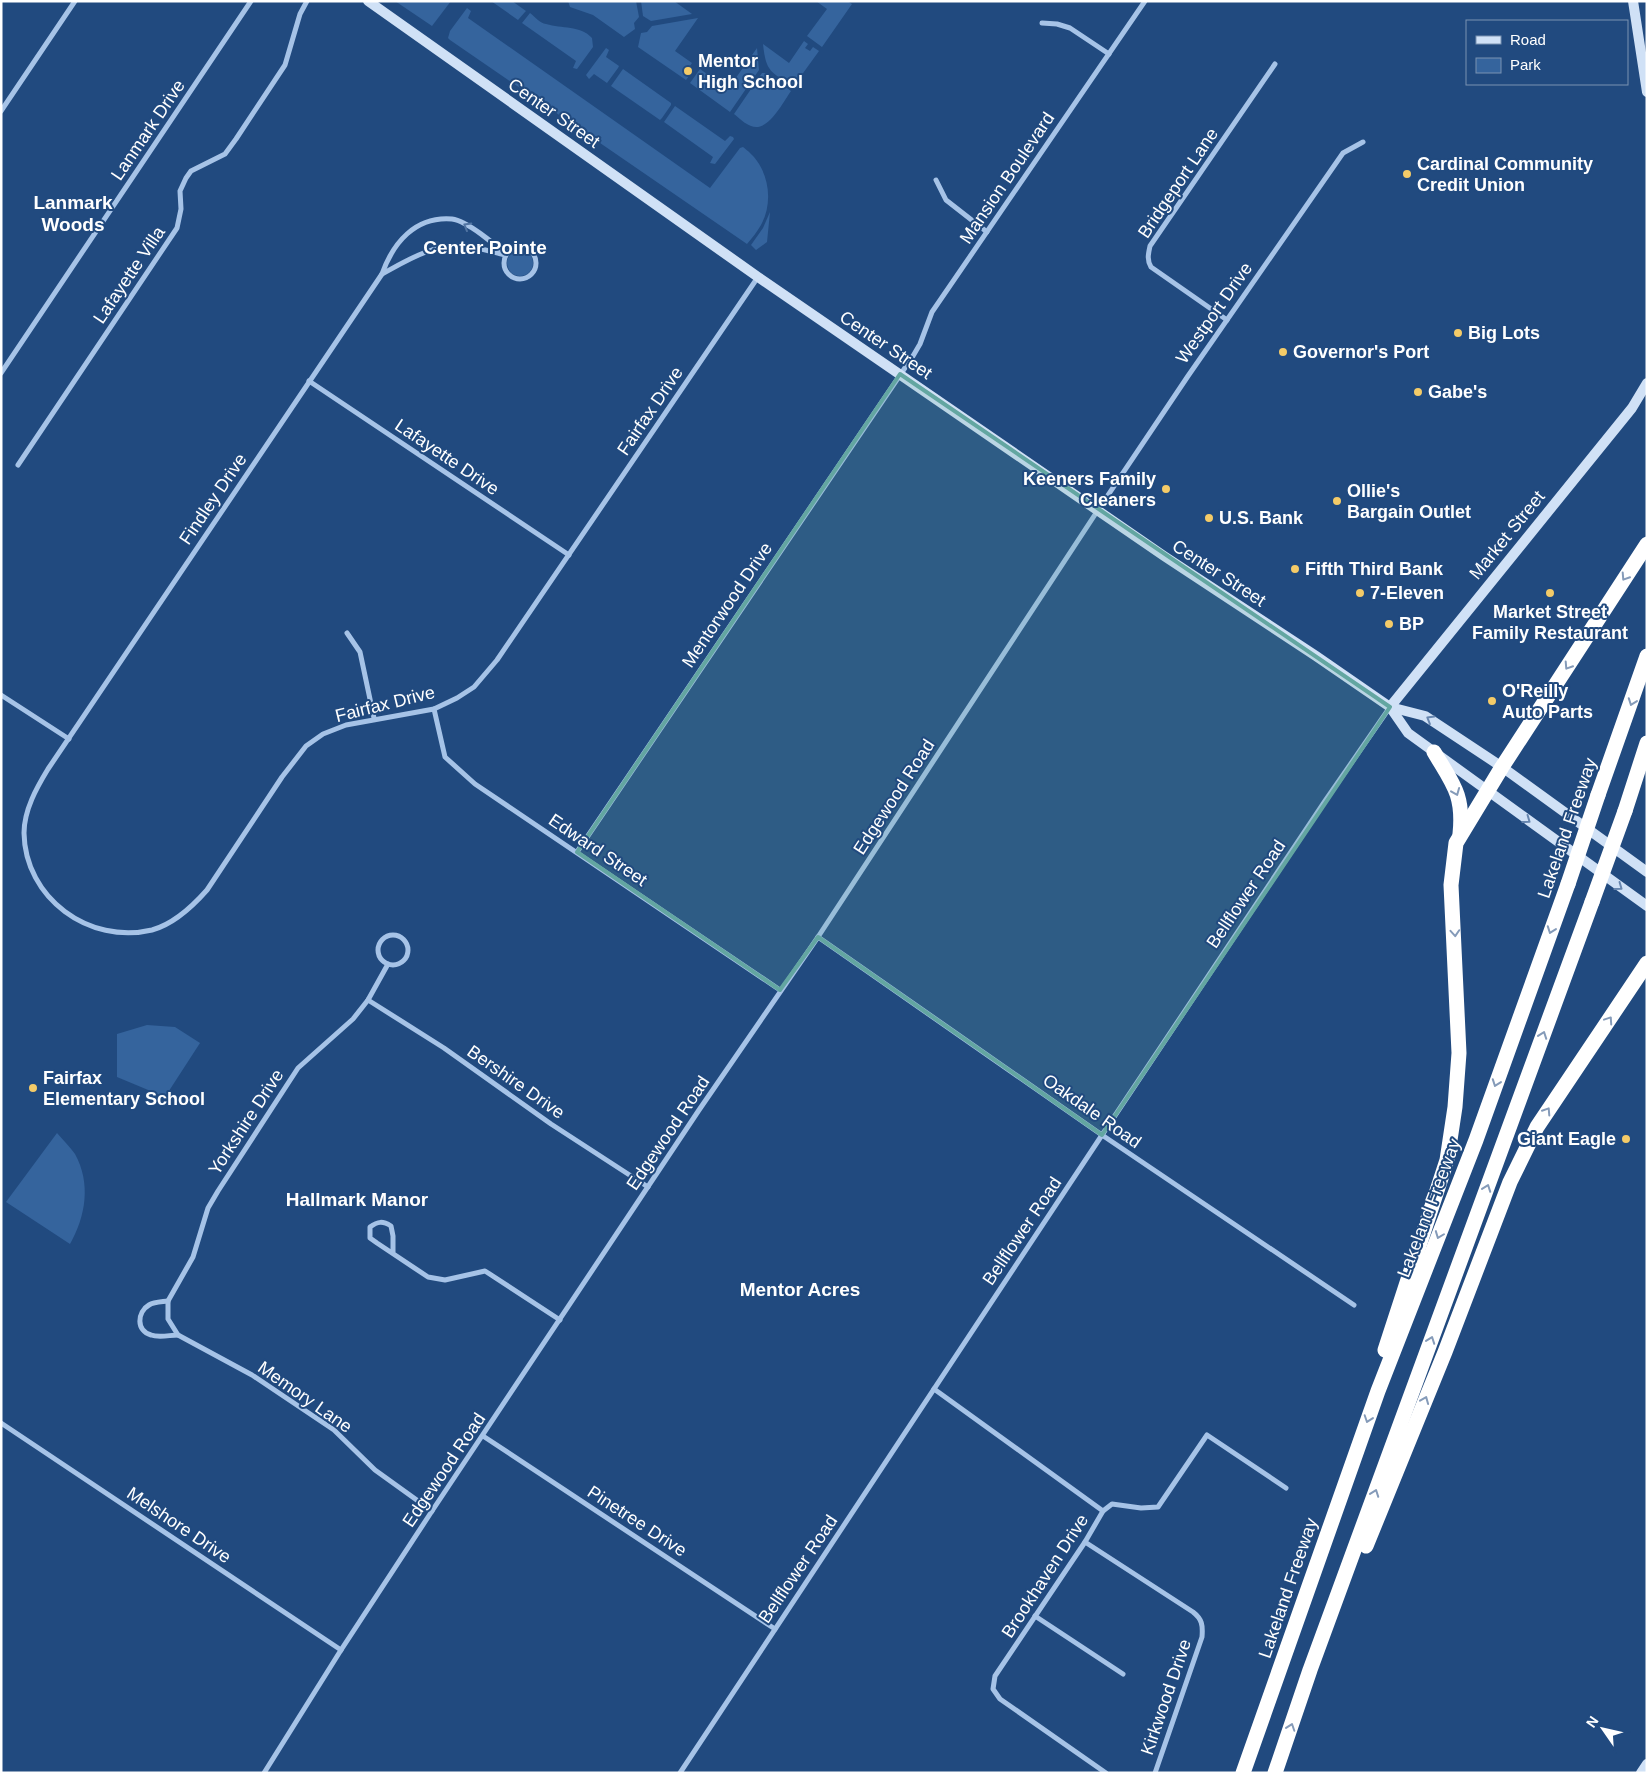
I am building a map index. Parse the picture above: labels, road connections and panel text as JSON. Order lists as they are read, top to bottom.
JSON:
{
  "streets": {
    "highway": ["Lakeland Freeway"],
    "main road": ["Center Street", "Market Street"],
    "street": [
      "Lanmark Drive",
      "Mansion Boulevard",
      "Bridgeport Lane",
      "Lafayette Villa",
      "Westport Drive",
      "Fairfax Drive",
      "Lafayette Drive",
      "Findley Drive",
      "Mentorwood Drive",
      "Edgewood Road",
      "Edward Street",
      "Bellflower Road",
      "Bershire Drive",
      "Oakdale Road",
      "Yorkshire Drive",
      "Memory Lane",
      "Pinetree Drive",
      "Melshore Drive",
      "Brookhaven Drive",
      "Kirkwood Drive"
    ]
  },
  "crossings": [
    ["Center Street", "Mansion Boulevard"],
    ["Center Street", "Westport Drive"],
    ["Center Street", "Fairfax Drive"],
    ["Center Street", "Market Street"],
    ["Center Street", "Mentorwood Drive"],
    ["Center Street", "Edgewood Road"],
    ["Center Street", "Bellflower Road"],
    ["Mansion Boulevard", "Mentorwood Drive"],
    ["Bridgeport Lane", "Westport Drive"],
    ["Westport Drive", "Edgewood Road"],
    ["Fairfax Drive", "Lafayette Drive"],
    ["Fairfax Drive", "Findley Drive"],
    ["Fairfax Drive", "Edward Street"],
    ["Lafayette Drive", "Findley Drive"],
    ["Market Street", "Bellflower Road"],
    ["Mentorwood Drive", "Edward Street"],
    ["Edgewood Road", "Edward Street"],
    ["Edgewood Road", "Bershire Drive"],
    ["Edgewood Road", "Oakdale Road"],
    ["Edgewood Road", "Memory Lane"],
    ["Edgewood Road", "Pinetree Drive"],
    ["Edgewood Road", "Melshore Drive"],
    ["Bellflower Road", "Oakdale Road"],
    ["Bellflower Road", "Pinetree Drive"],
    ["Bellflower Road", "Brookhaven Drive"],
    ["Bershire Drive", "Yorkshire Drive"],
    ["Yorkshire Drive", "Memory Lane"],
    ["Brookhaven Drive", "Kirkwood Drive"]
  ],
  "districts": [
    "Lanmark Woods",
    "Center Pointe",
    "Hallmark Manor",
    "Mentor Acres"
  ],
  "places": [
    "Mentor High School",
    "Cardinal Community Credit Union",
    "Big Lots",
    "Governor's Port",
    "Gabe's",
    "Keeners Family Cleaners",
    "Ollie's Bargain Outlet",
    "U.S. Bank",
    "Fifth Third Bank",
    "7-Eleven",
    "Market Street Family Restaurant",
    "BP",
    "O'Reilly Auto Parts",
    "Fairfax Elementary School",
    "Giant Eagle"
  ],
  "legend": ["Road", "Park"],
  "north": "top left"
}
